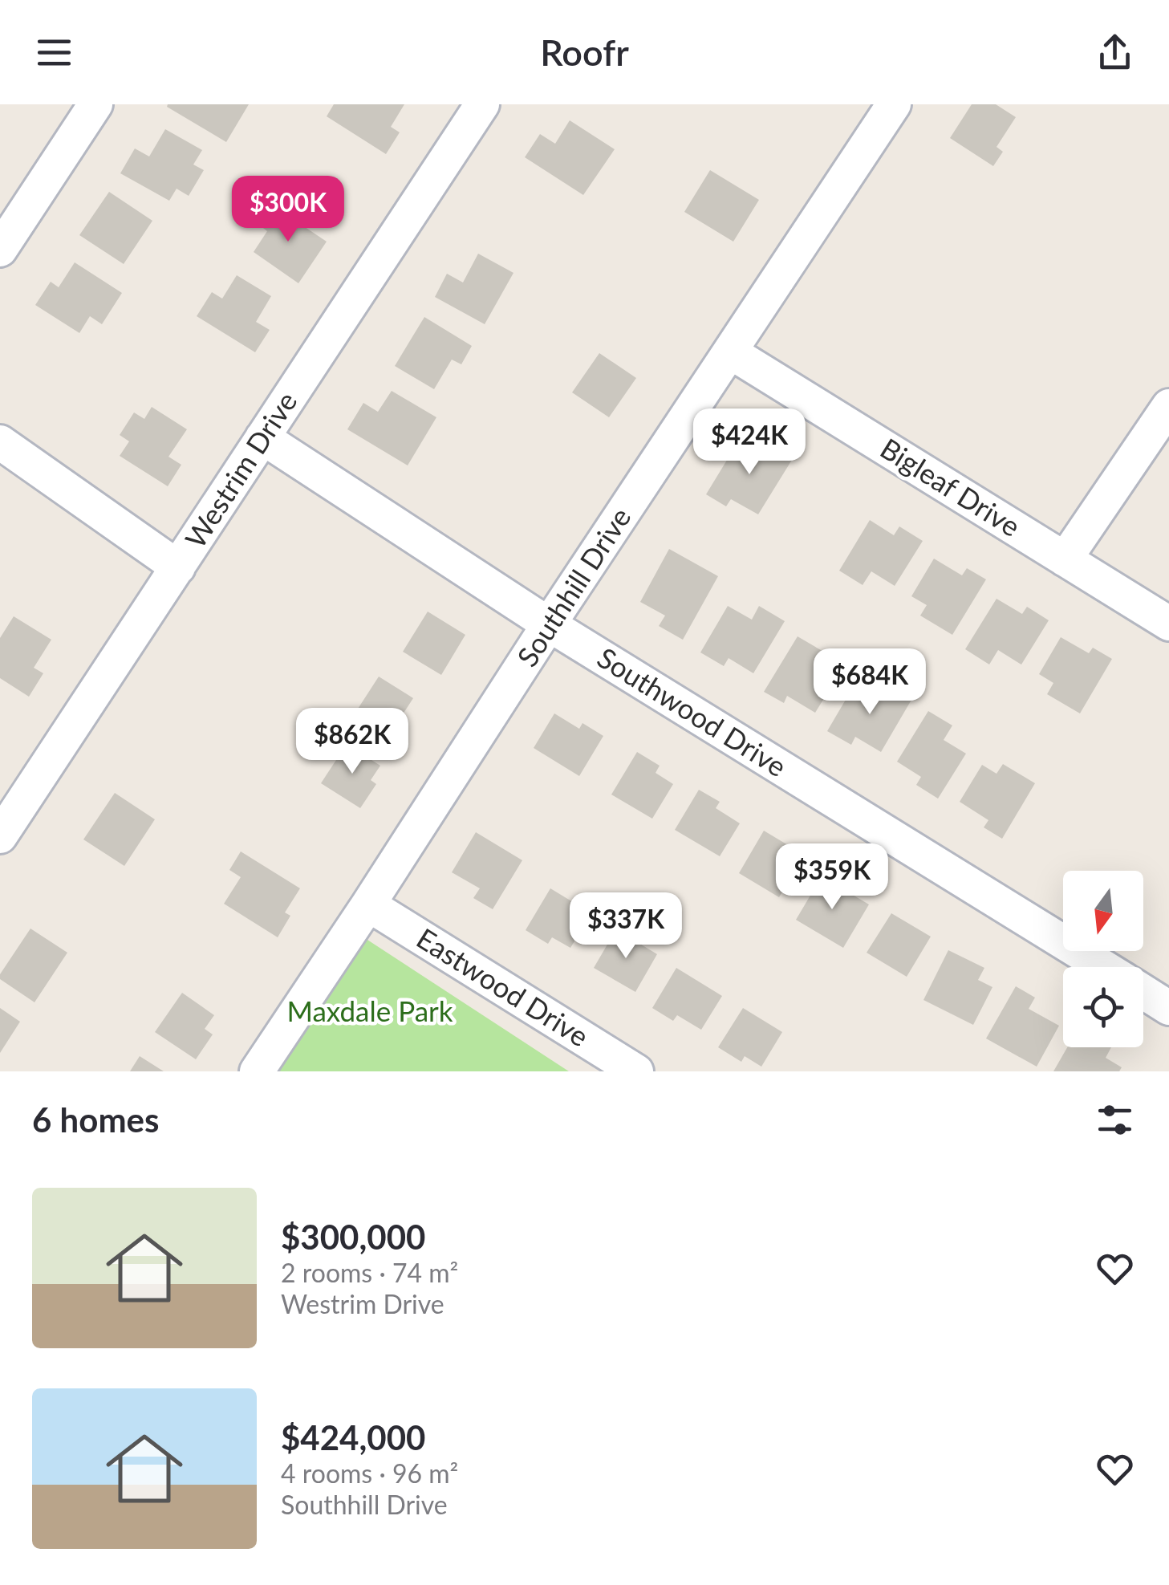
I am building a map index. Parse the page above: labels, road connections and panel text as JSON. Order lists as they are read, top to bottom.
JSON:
{
  "streets": {
    "street": [
      "Westrim Drive",
      "Bigleaf Drive",
      "Southhill Drive",
      "Southwood Drive",
      "Eastwood Drive"
    ]
  },
  "crossings": [
    ["Westrim Drive", "Southwood Drive"],
    ["Bigleaf Drive", "Southhill Drive"],
    ["Southhill Drive", "Southwood Drive"],
    ["Southhill Drive", "Eastwood Drive"]
  ],
  "parks": ["Maxdale Park"],
  "north": "bottom",
  "page": {
    "header": "Roofr",
    "price": [
      "$300K",
      "$424K",
      "$684K",
      "$862K",
      "$359K",
      "$337K"
    ],
    "heading": "6 homes",
    "list": [
      {
        "name": "$300,000",
        "note": "2 rooms · 74 m² · Westrim Drive"
      },
      {
        "name": "$424,000",
        "note": "4 rooms · 96 m² · Southhill Drive"
      }
    ]
  }
}
